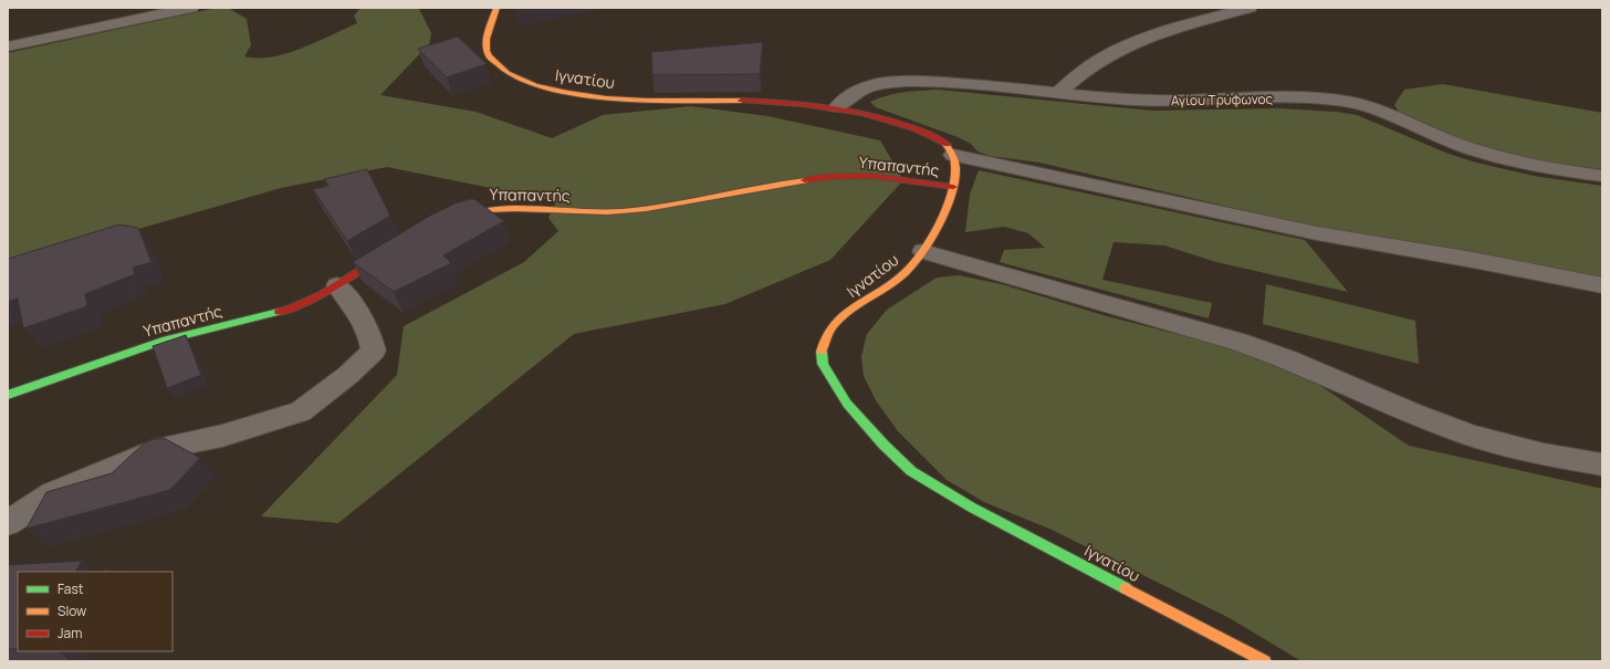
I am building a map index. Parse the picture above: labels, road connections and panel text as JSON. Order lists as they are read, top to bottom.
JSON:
{
  "streets": {
    "street": ["Ιγνατίου", "Αγίου Τρύφωνος", "Υπαπαντής"]
  },
  "crossings": [
    ["Ιγνατίου", "Αγίου Τρύφωνος"],
    ["Ιγνατίου", "Υπαπαντής"]
  ],
  "legend": ["Fast", "Slow", "Jam"]
}
